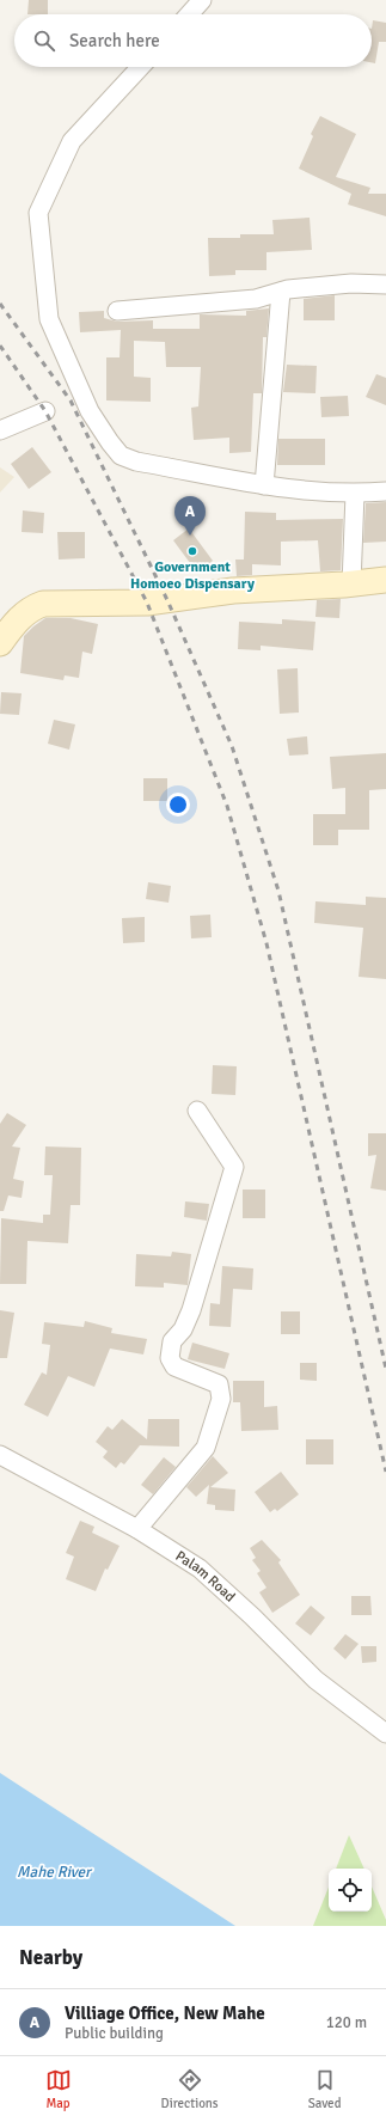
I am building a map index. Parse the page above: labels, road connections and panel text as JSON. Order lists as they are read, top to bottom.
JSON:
{
  "streets": {
    "street": ["Palam Road"]
  },
  "water": ["Mahe River"],
  "places": ["Government Homoeo Dispensary"],
  "page": {
    "search": "Search here",
    "pins": "A",
    "heading": "Nearby",
    "list": [
      {
        "mark": "A",
        "name": "Villiage Office, New Mahe",
        "note": "Public building",
        "value": "120 m"
      }
    ],
    "nav": ["Map", "Directions", "Saved"]
  }
}
